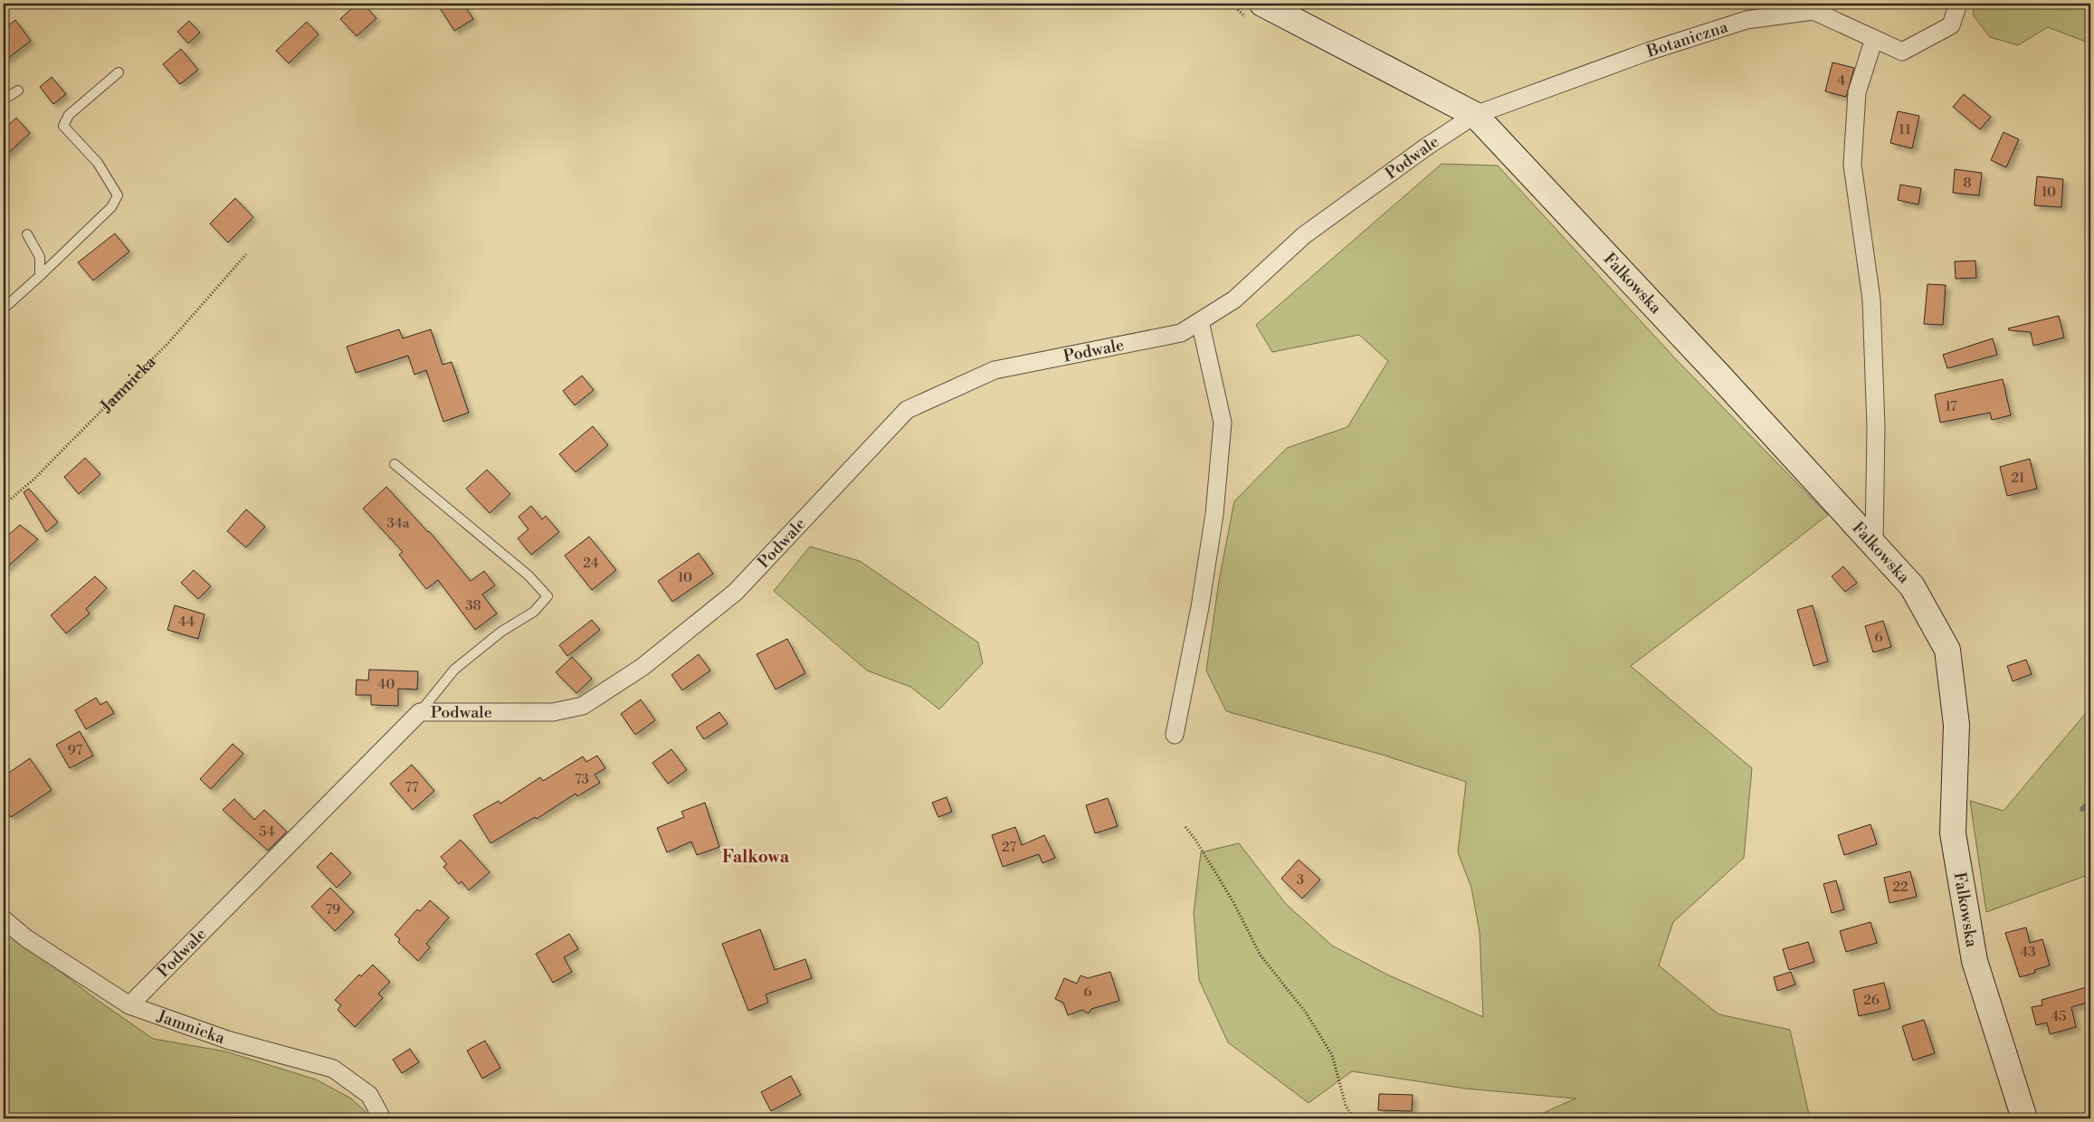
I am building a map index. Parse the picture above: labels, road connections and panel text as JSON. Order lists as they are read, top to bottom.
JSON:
{
  "streets": {
    "street": [
      "Botaniczna",
      "Podwale",
      "Falkowska",
      "Jamnicka"
    ]
  },
  "crossings": [
    ["Botaniczna", "Podwale"],
    ["Botaniczna", "Falkowska"],
    ["Podwale", "Falkowska"],
    ["Podwale", "Jamnicka"]
  ],
  "districts": ["Falkowa"],
  "house_numbers": [
    "4",
    "11",
    "8",
    "10",
    "17",
    "21",
    "34a",
    "24",
    "10",
    "38",
    "44",
    "6",
    "40",
    "97",
    "73",
    "77",
    "54",
    "27",
    "3",
    "22",
    "79",
    "43",
    "6",
    "26",
    "45"
  ]
}
